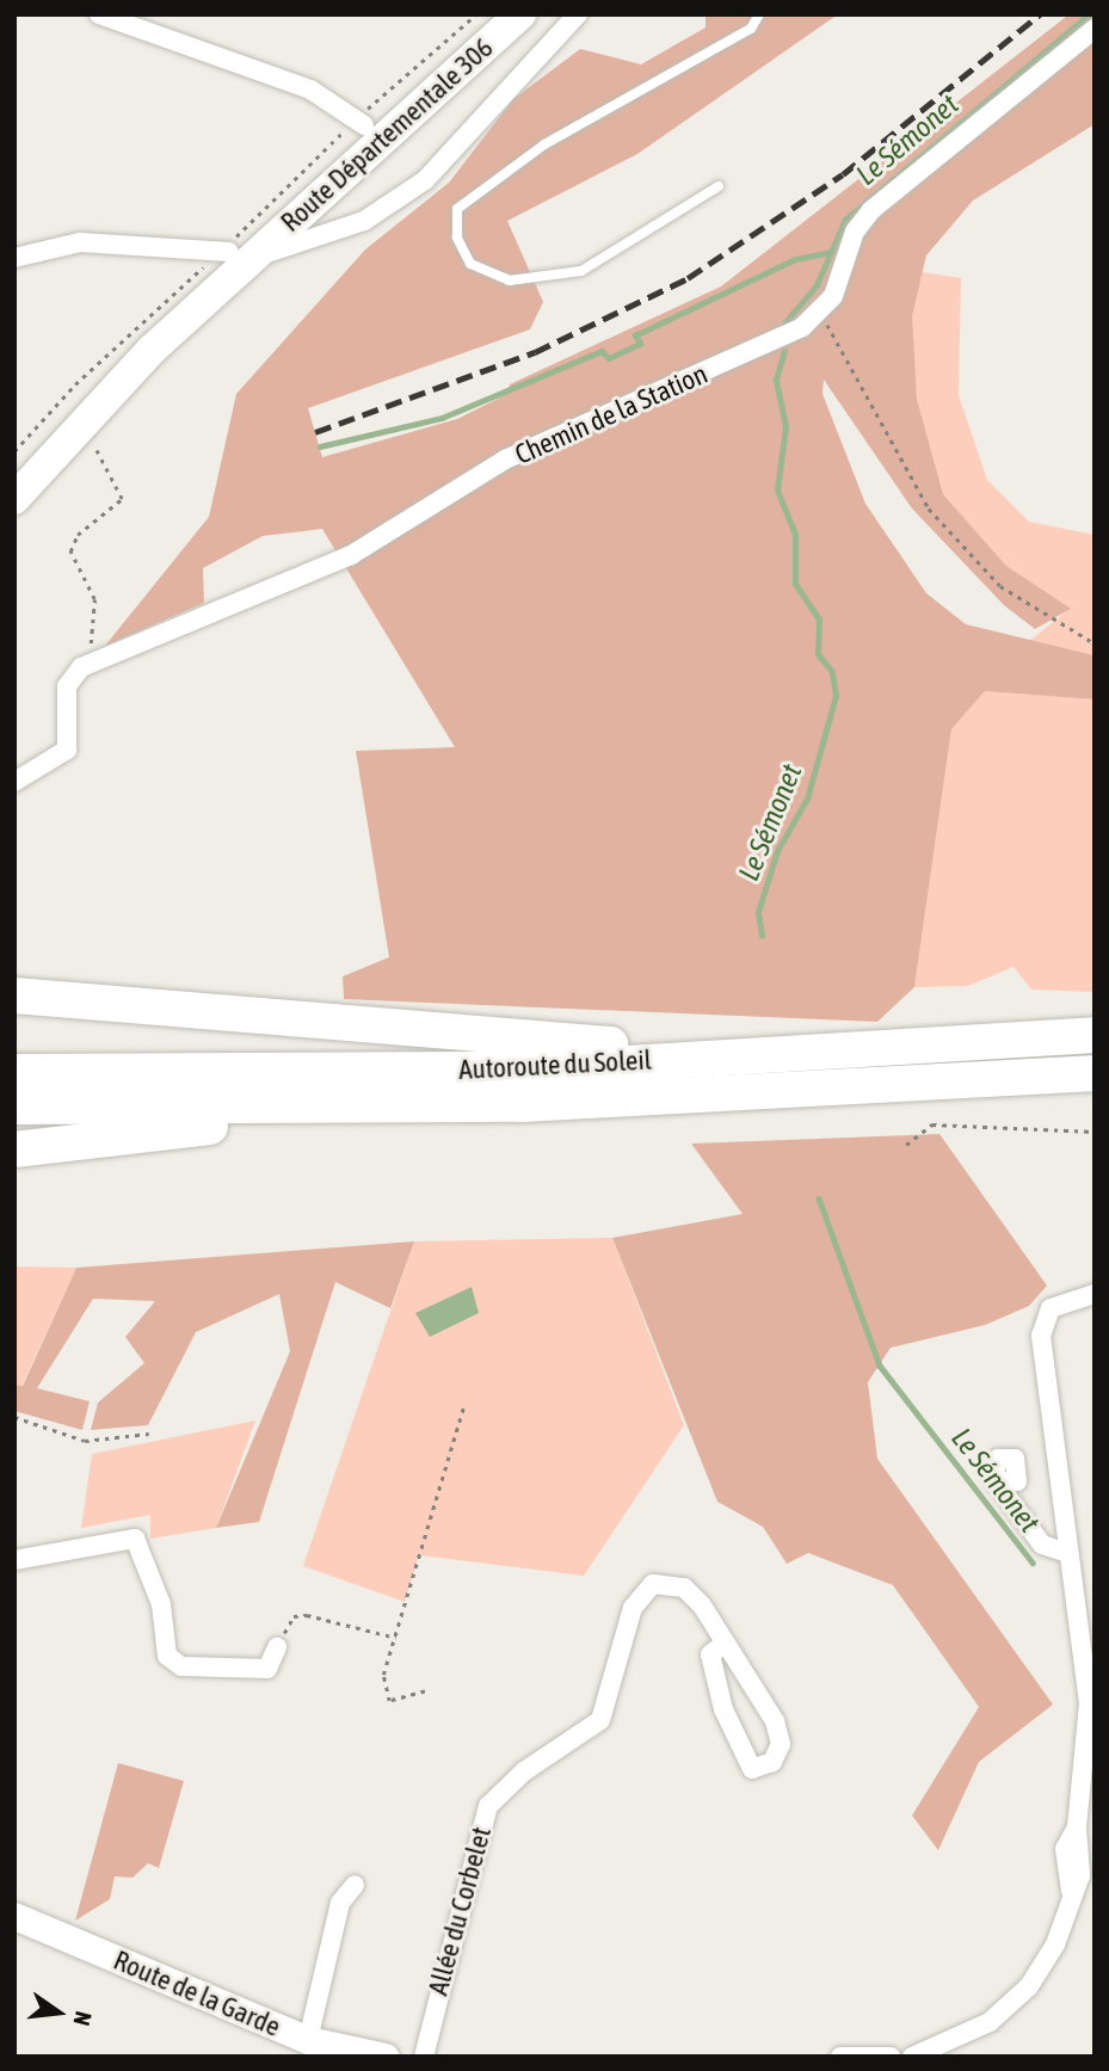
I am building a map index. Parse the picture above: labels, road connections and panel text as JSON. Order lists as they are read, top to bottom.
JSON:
{
  "streets": {
    "highway": ["Autoroute du Soleil"],
    "main road": ["Route Départementale 306"],
    "street": ["Chemin de la Station", "Allée du Corbelet", "Route de la Garde"]
  },
  "water": ["Le Sémonet"],
  "north": "right"
}
